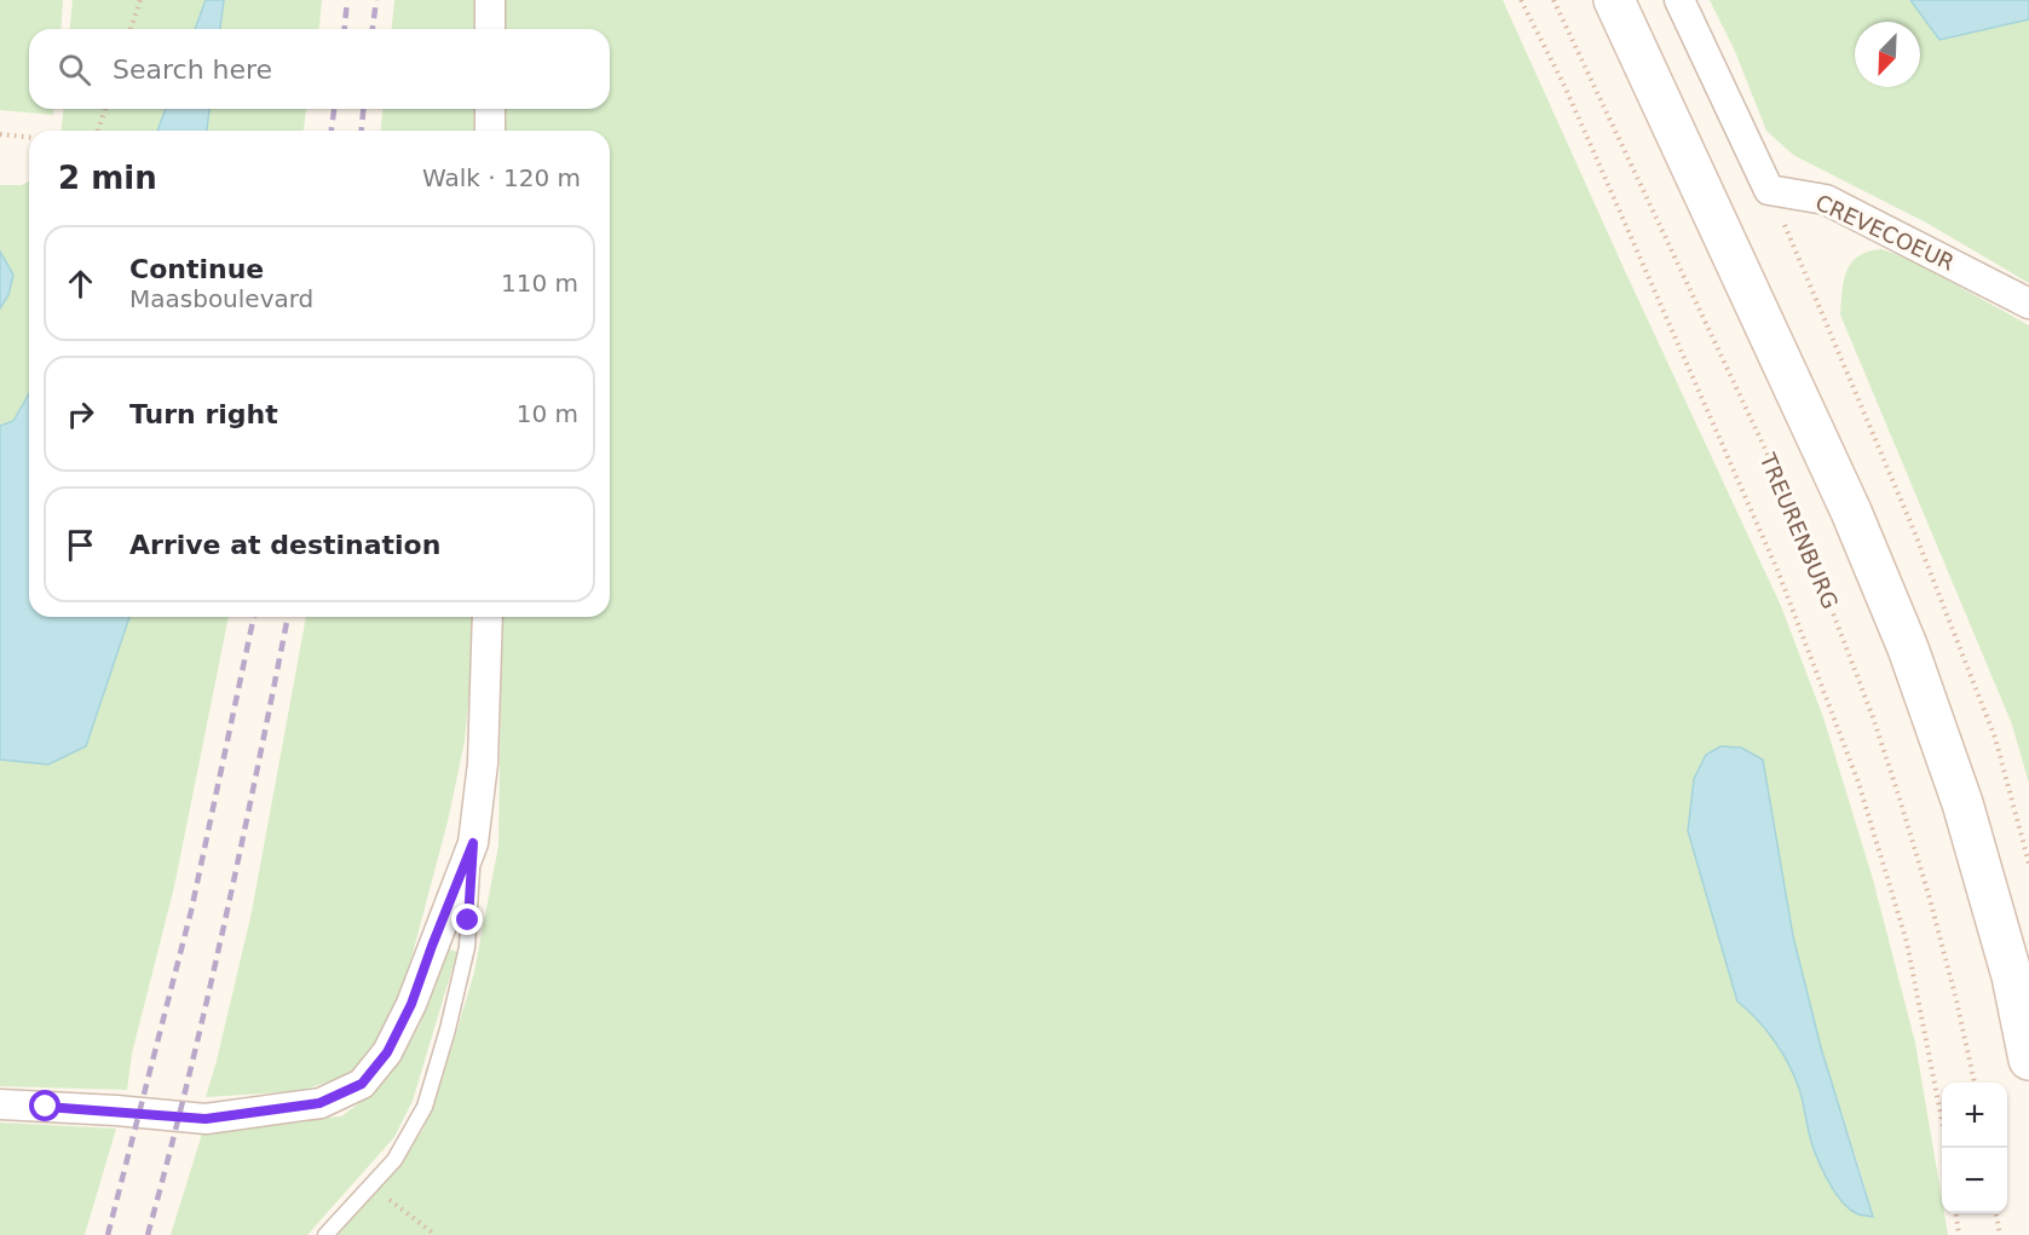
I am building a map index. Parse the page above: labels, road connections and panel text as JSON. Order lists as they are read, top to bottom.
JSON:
{
  "streets": {
    "street": ["CREVECOEUR"],
    "path": ["TREURENBURG"]
  },
  "north": "bottom left",
  "page": {
    "search": "Search here",
    "heading": ["2 min", "Walk · 120 m"],
    "list": [
      ["Continue", "Maasboulevard", "110 m"],
      ["Turn right", "10 m"],
      "Arrive at destination"
    ],
    "map_buttons": ["+", "−"]
  }
}
